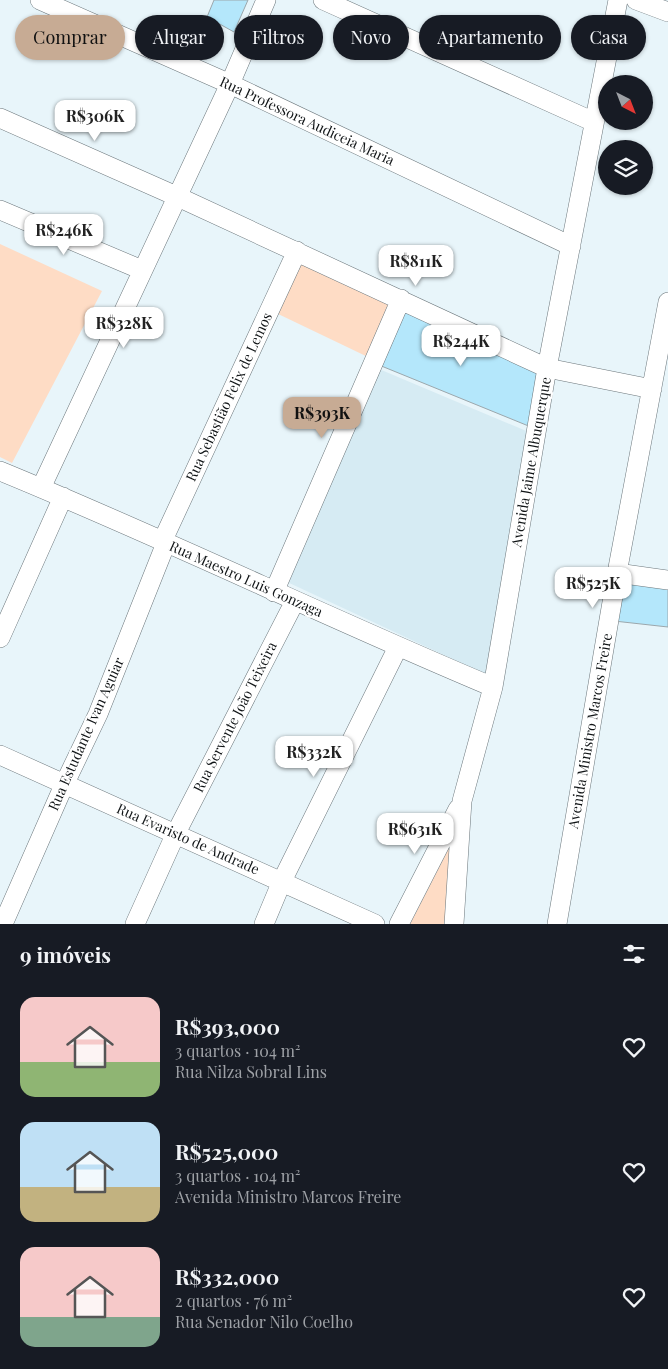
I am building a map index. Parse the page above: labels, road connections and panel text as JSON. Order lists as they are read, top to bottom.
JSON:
{
  "streets": {
    "street": [
      "Rua Professora Audiceia Maria",
      "Rua Sebastião Felix de Lemos",
      "Avenida Jaime Albuquerque",
      "Rua Maestro Luis Gonzaga",
      "Rua Servente João Teixeira",
      "Avenida Ministro Marcos Freire",
      "Rua Estudante Ivan Aguiar",
      "Rua Evaristo de Andrade"
    ]
  },
  "crossings": [
    ["Rua Professora Audiceia Maria", "Avenida Jaime Albuquerque"],
    ["Rua Sebastião Felix de Lemos", "Rua Maestro Luis Gonzaga"],
    ["Rua Sebastião Felix de Lemos", "Rua Estudante Ivan Aguiar"],
    ["Avenida Jaime Albuquerque", "Rua Maestro Luis Gonzaga"],
    ["Rua Maestro Luis Gonzaga", "Rua Servente João Teixeira"],
    ["Rua Maestro Luis Gonzaga", "Rua Estudante Ivan Aguiar"],
    ["Rua Servente João Teixeira", "Rua Evaristo de Andrade"],
    ["Rua Estudante Ivan Aguiar", "Rua Evaristo de Andrade"]
  ],
  "north": "bottom right",
  "page": {
    "chip": [
      "Comprar",
      "Alugar",
      "Filtros",
      "Novo",
      "Apartamento",
      "Casa"
    ],
    "price": [
      "R$306K",
      "R$246K",
      "R$811K",
      "R$328K",
      "R$244K",
      "R$393K",
      "R$525K",
      "R$332K",
      "R$631K"
    ],
    "heading": "9 imóveis",
    "list": [
      {
        "name": "R$393,000",
        "note": "3 quartos · 104 m² · Rua Nilza Sobral Lins"
      },
      {
        "name": "R$525,000",
        "note": "3 quartos · 104 m² · Avenida Ministro Marcos Freire"
      },
      {
        "name": "R$332,000",
        "note": "2 quartos · 76 m² · Rua Senador Nilo Coelho"
      }
    ]
  }
}
